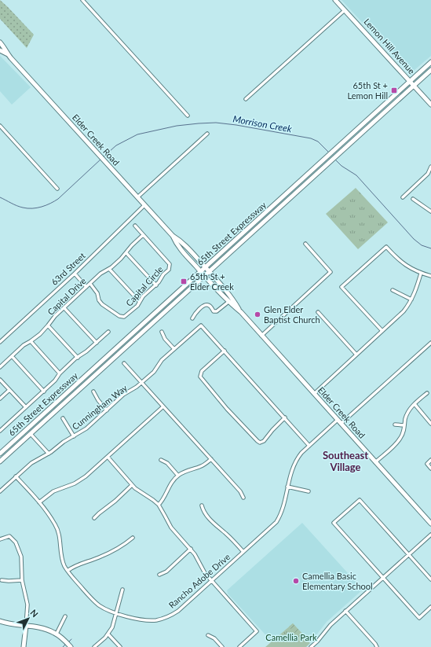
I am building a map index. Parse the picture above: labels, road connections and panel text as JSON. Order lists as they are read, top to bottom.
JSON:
{
  "streets": {
    "main road": ["Lemon Hill Avenue", "Elder Creek Road", "65th Street Expressway"],
    "street": [
      "63rd Street",
      "Capital Circle",
      "Capital Drive",
      "Cunningham Way",
      "Rancho Adobe Drive"
    ]
  },
  "crossings": [
    ["Lemon Hill Avenue", "65th Street Expressway"],
    ["Elder Creek Road", "65th Street Expressway"],
    ["Elder Creek Road", "63rd Street"],
    ["Elder Creek Road", "Rancho Adobe Drive"],
    ["Capital Circle", "Capital Drive"],
    ["Cunningham Way", "Rancho Adobe Drive"]
  ],
  "districts": ["Southeast Village"],
  "water": ["Morrison Creek"],
  "parks": ["Camellia Park"],
  "places": {
    "transit": ["65th St + Lemon Hill", "65th St + Elder Creek"],
    "other": ["Glen Elder Baptist Church", "Camellia Basic Elementary School"]
  },
  "north": "top right"
}
